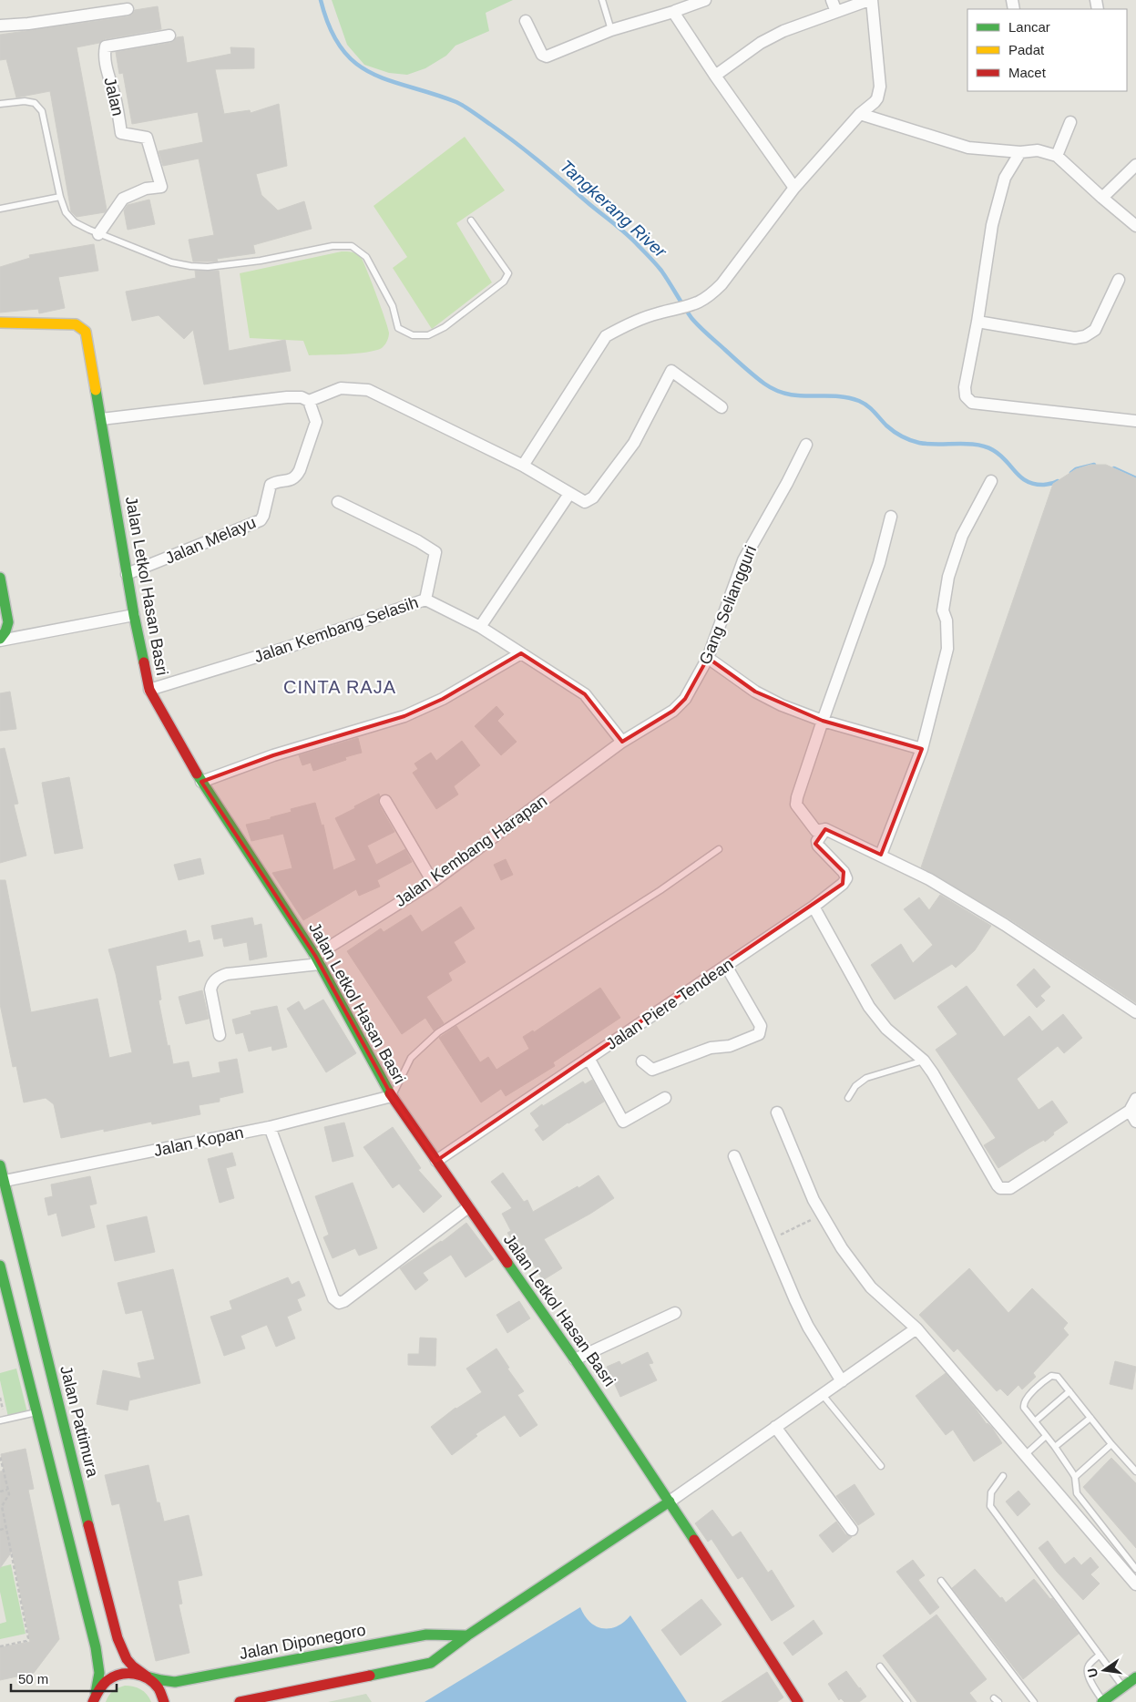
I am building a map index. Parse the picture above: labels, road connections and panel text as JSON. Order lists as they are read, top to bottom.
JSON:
{
  "streets": {
    "main road": ["Jalan Letkol Hasan Basri", "Jalan Pattimura", "Jalan Diponegoro"],
    "street": [
      "Jalan",
      "Jalan Melayu",
      "Gang Seliangguri",
      "Jalan Kembang Selasih",
      "Jalan Kembang Harapan",
      "Jalan Piere Tendean",
      "Jalan Kopan"
    ]
  },
  "crossings": [
    ["Jalan Melayu", "Jalan Letkol Hasan Basri"],
    ["Jalan Letkol Hasan Basri", "Jalan Kembang Selasih"],
    ["Jalan Letkol Hasan Basri", "Jalan Kembang Harapan"],
    ["Jalan Letkol Hasan Basri", "Jalan Piere Tendean"],
    ["Jalan Letkol Hasan Basri", "Jalan Kopan"],
    ["Gang Seliangguri", "Jalan Kembang Harapan"],
    ["Jalan Kopan", "Jalan Pattimura"],
    ["Jalan Pattimura", "Jalan Diponegoro"]
  ],
  "districts": ["CINTA RAJA"],
  "water": ["Tangkerang River"],
  "legend": ["Lancar", "Padat", "Macet"],
  "scale_bar": "50 m",
  "north": "left"
}
